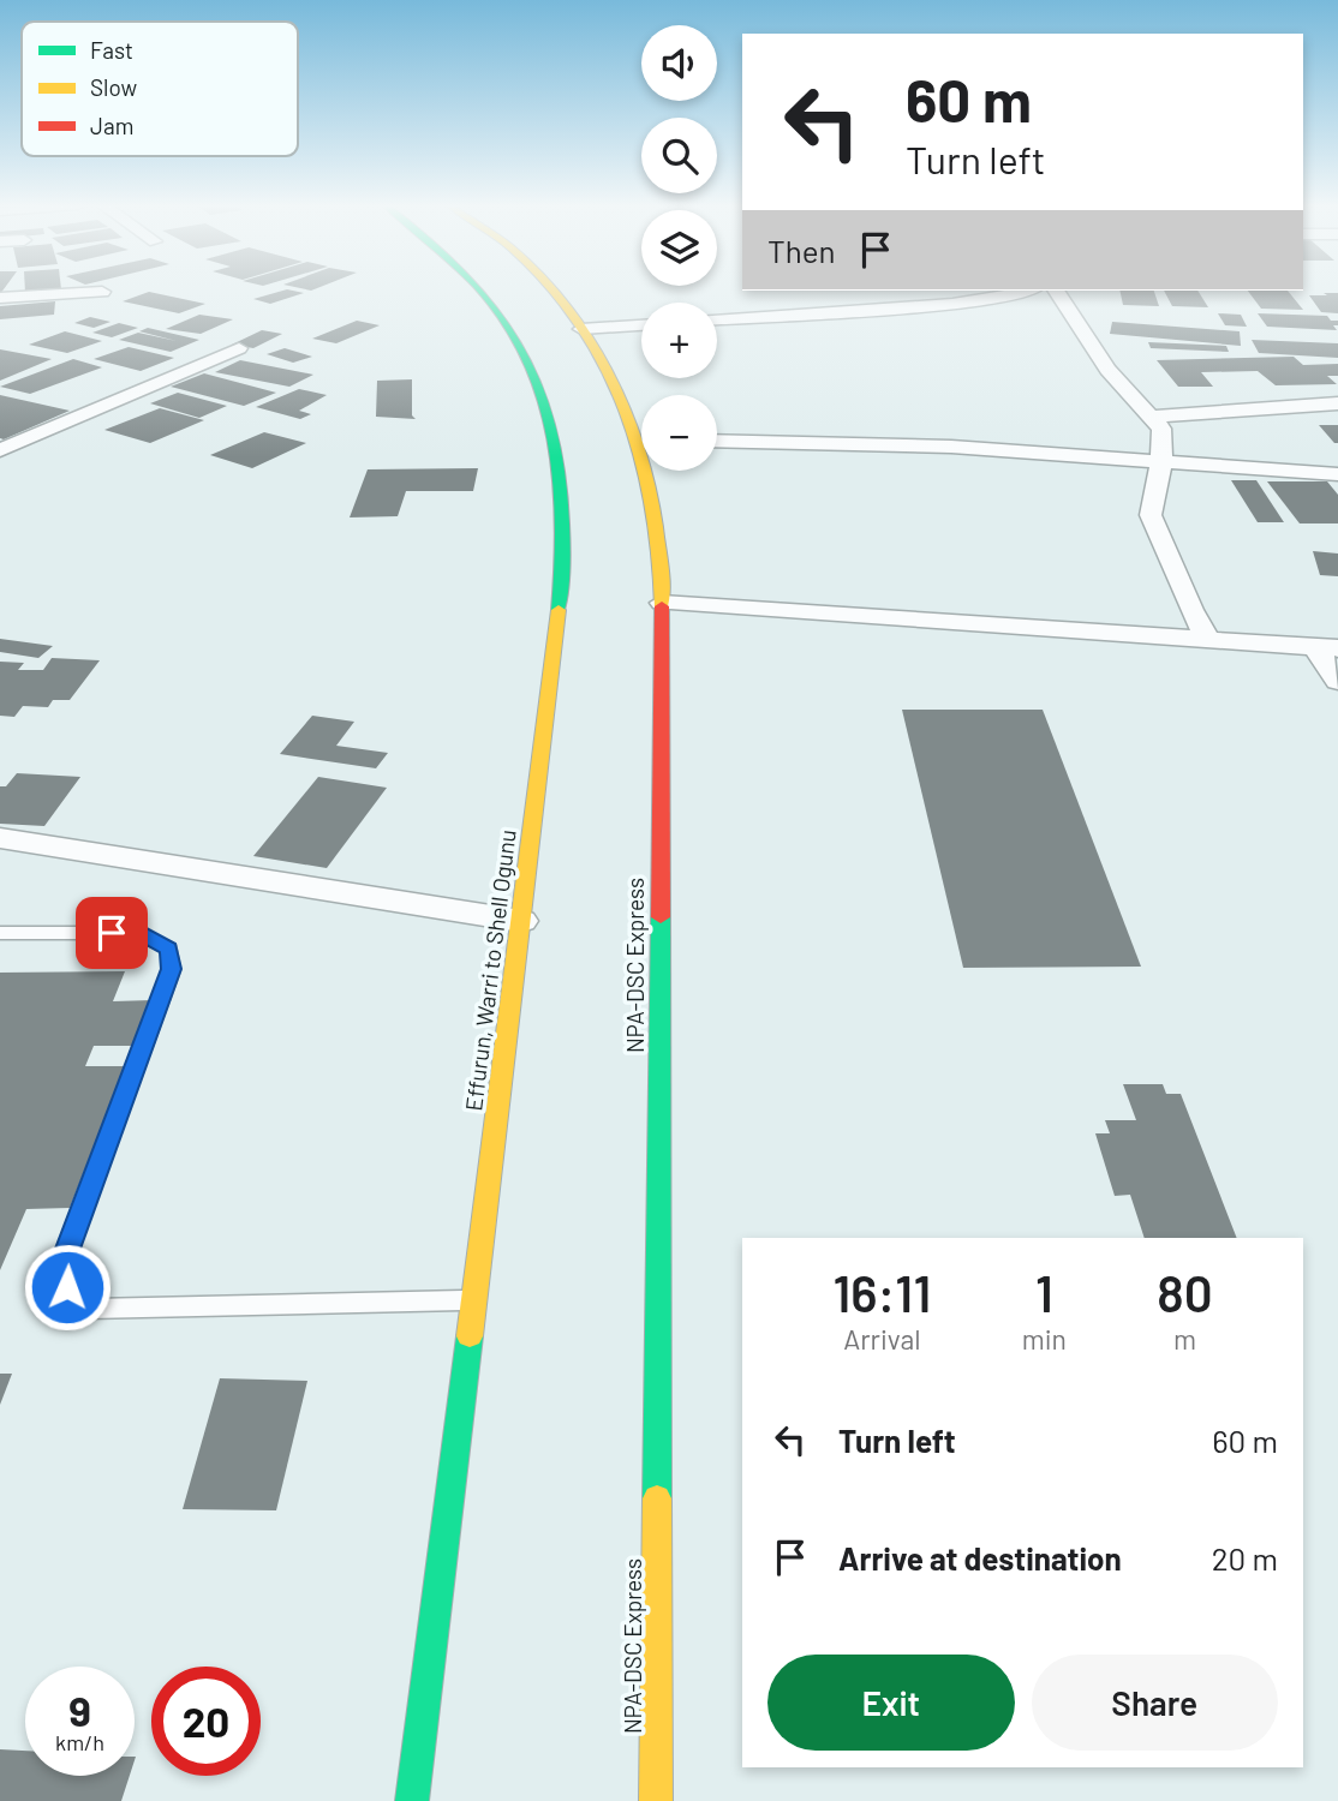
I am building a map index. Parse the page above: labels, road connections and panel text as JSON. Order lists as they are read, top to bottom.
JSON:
{
  "streets": {
    "main road": ["NPA-DSC Express", "Effurun, Warri to Shell Ogunu"]
  },
  "legend": ["Fast", "Slow", "Jam"],
  "page": {
    "map_buttons": ["+", "−"],
    "turn": ["60 m", "Turn left"],
    "then": "Then",
    "eta": [
      "16:11",
      "Arrival",
      "1",
      "min",
      "80",
      "m"
    ],
    "list": [
      {
        "name": "Turn left",
        "value": "60 m"
      },
      {
        "name": "Arrive at destination",
        "value": "20 m"
      }
    ],
    "buttons": ["Exit", "Share"],
    "speed": "9 km/h",
    "limit": "20"
  }
}
